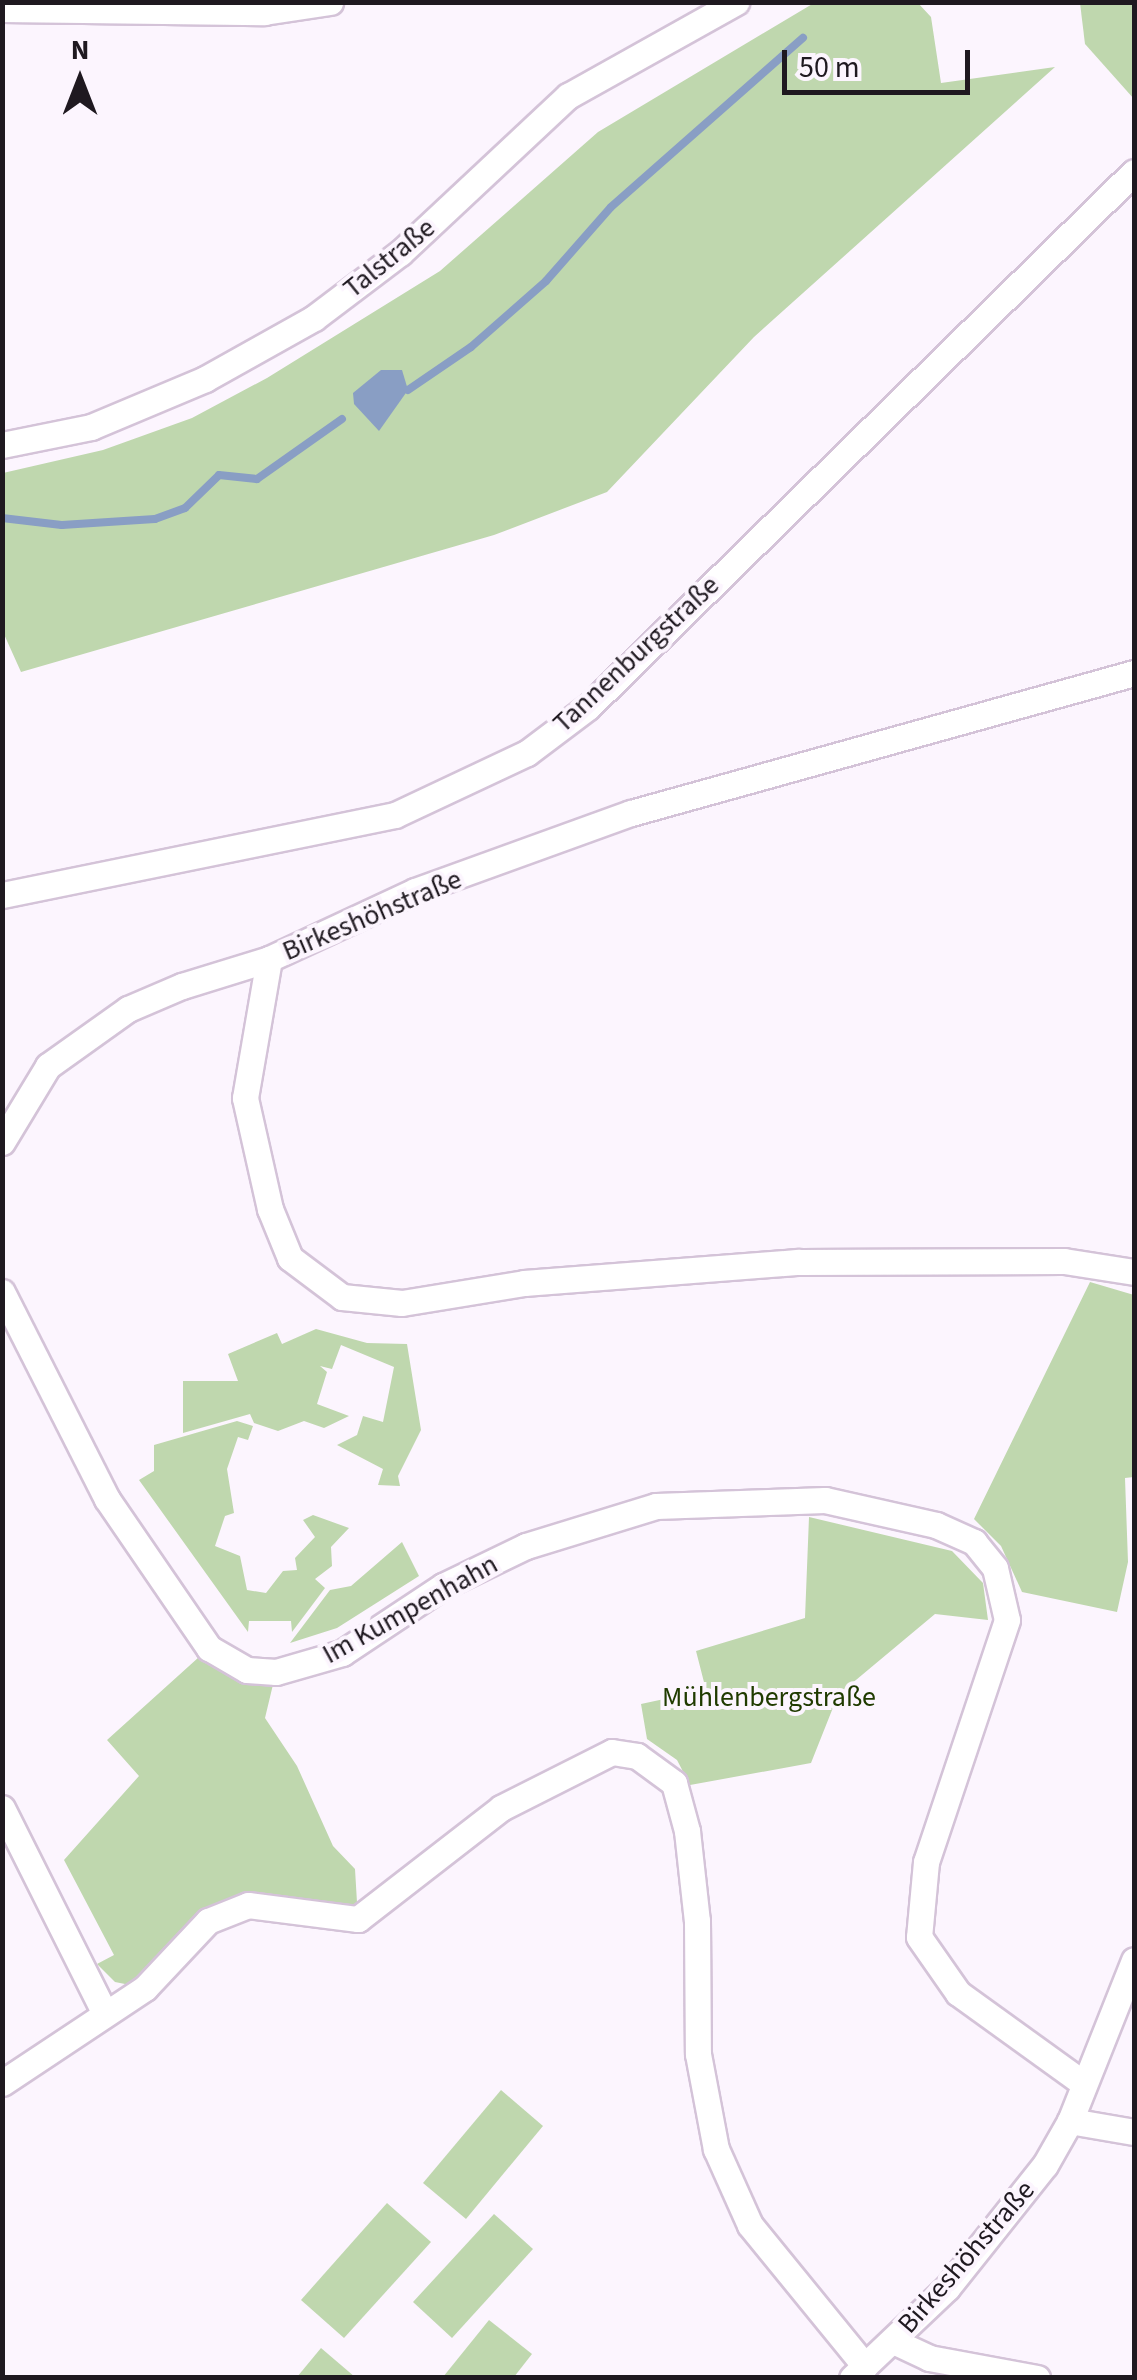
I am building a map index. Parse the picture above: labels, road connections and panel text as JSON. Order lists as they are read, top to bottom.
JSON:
{
  "streets": {
    "street": [
      "Talstraße",
      "Tannenburgstraße",
      "Birkeshöhstraße",
      "Im Kumpenhahn"
    ]
  },
  "crossings": [
    ["Birkeshöhstraße", "Im Kumpenhahn"]
  ],
  "parks": ["Mühlenbergstraße"],
  "scale_bar": "50 m",
  "north": "top"
}
